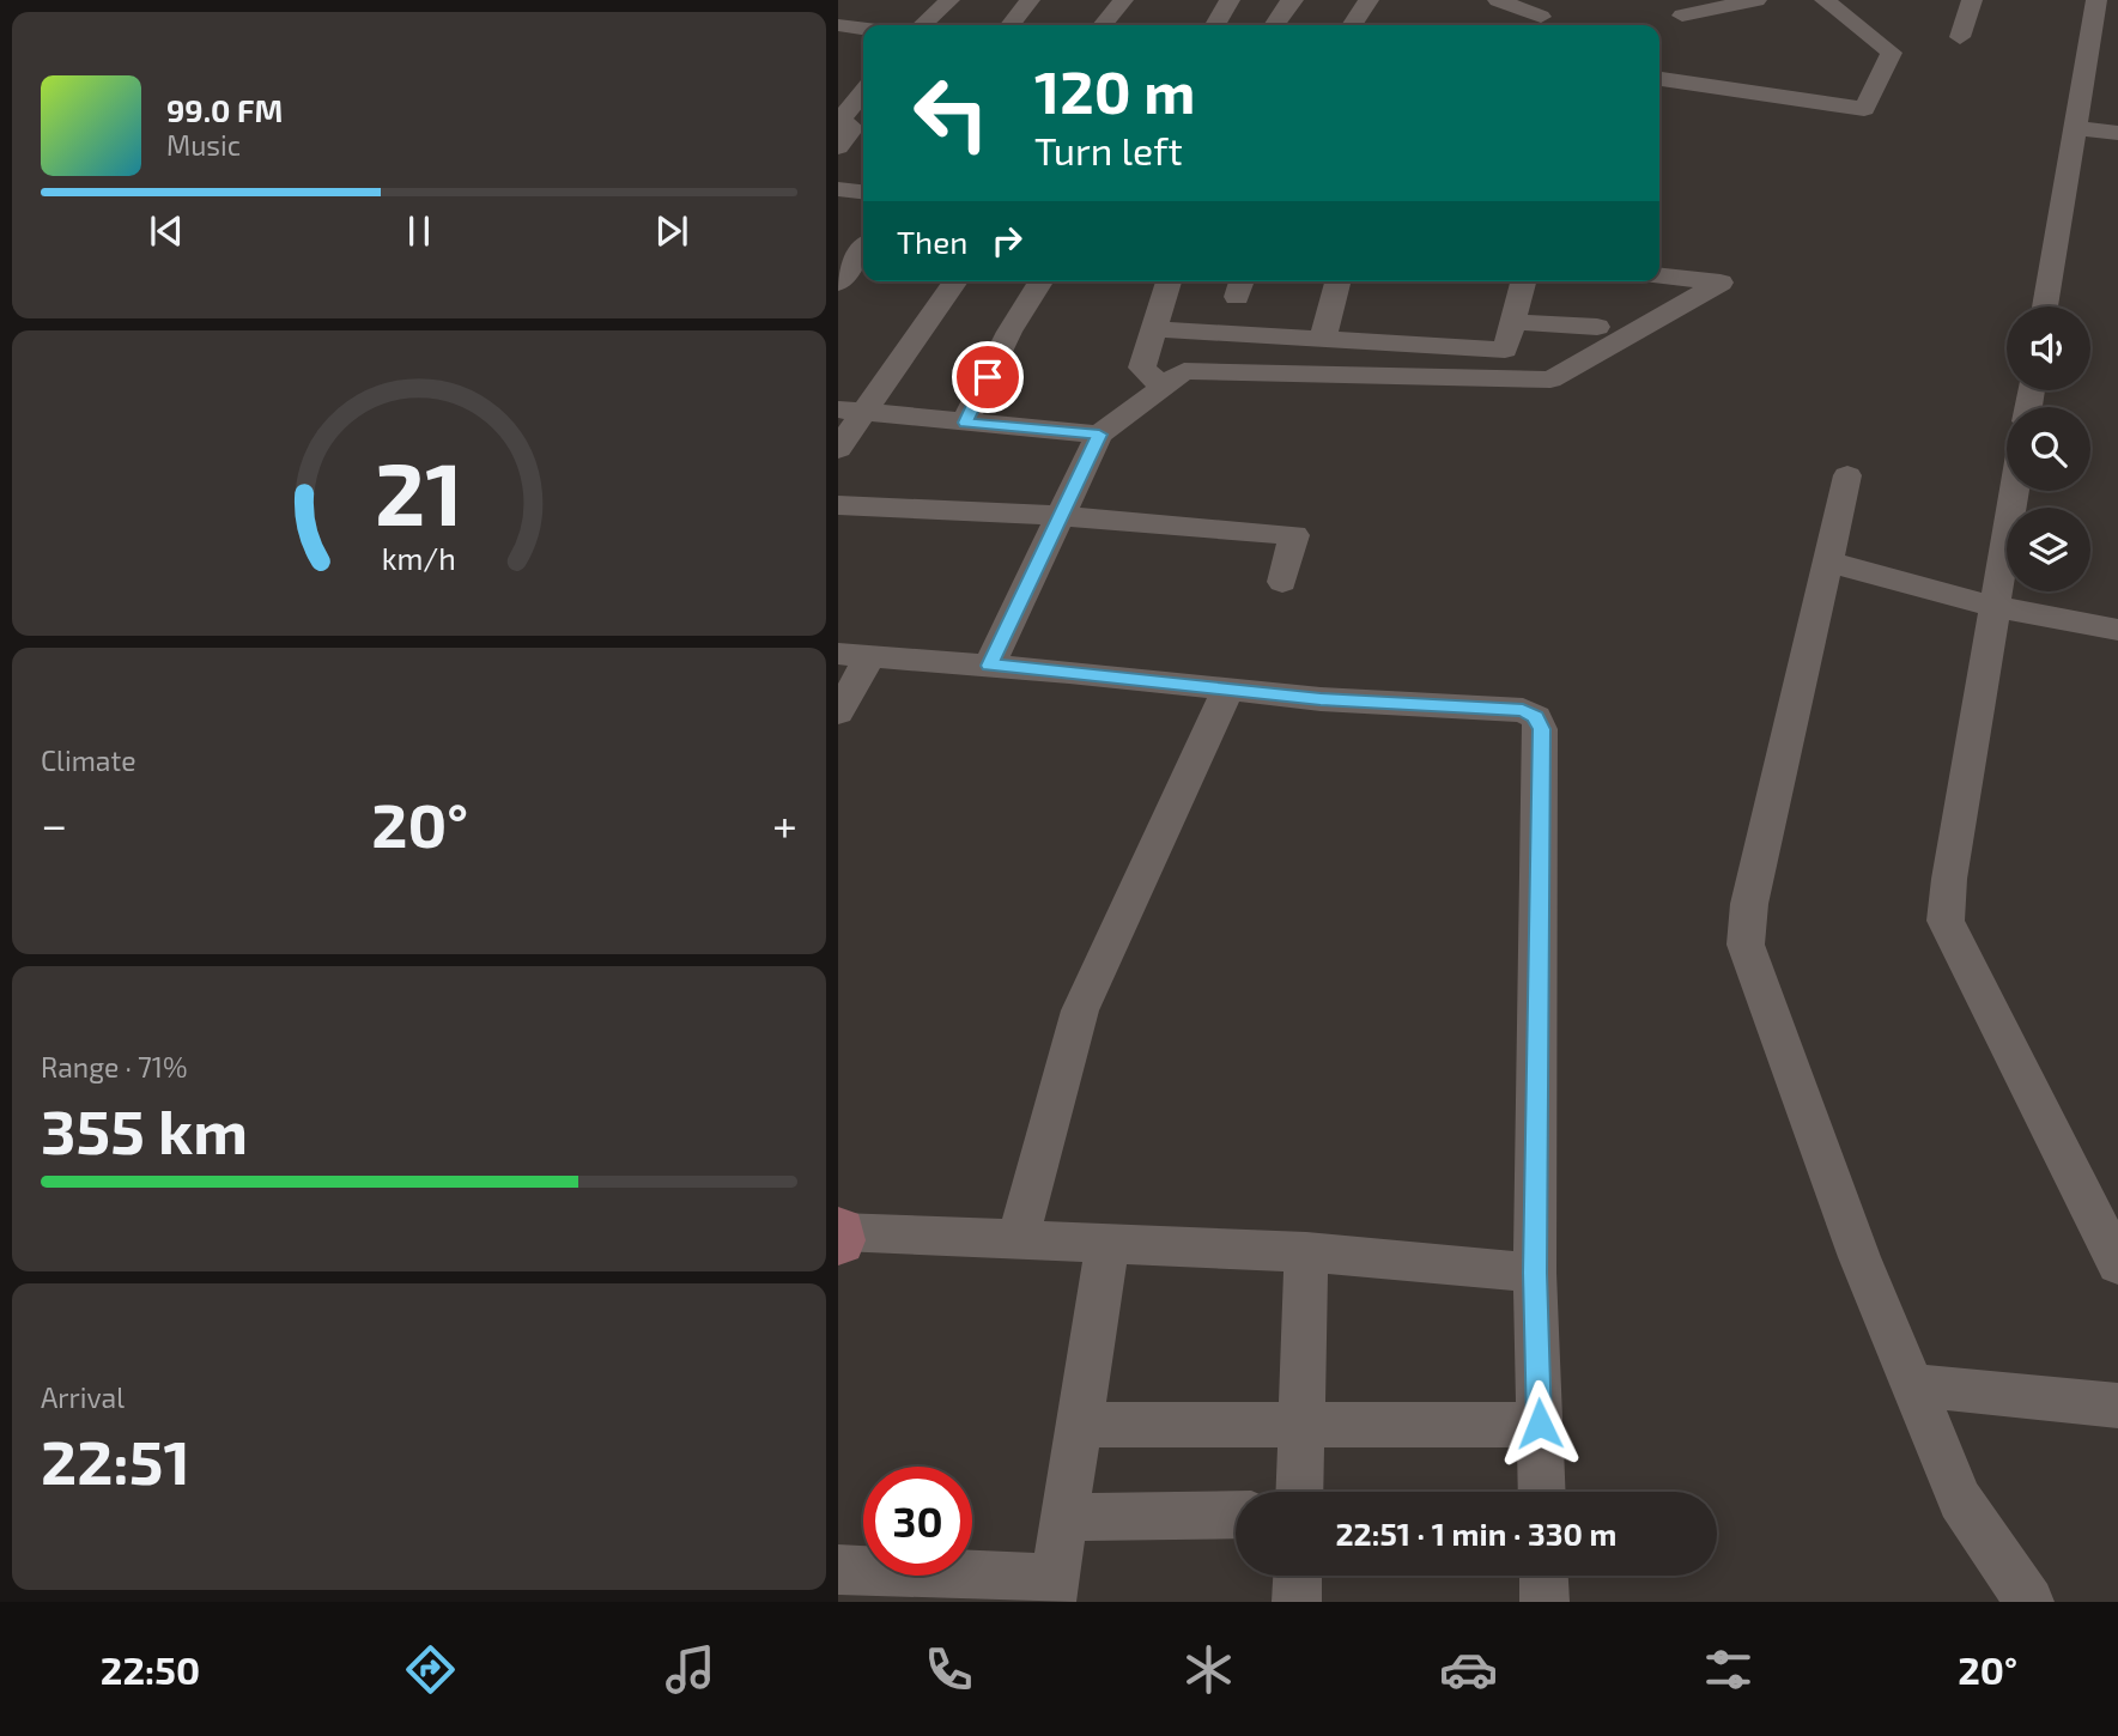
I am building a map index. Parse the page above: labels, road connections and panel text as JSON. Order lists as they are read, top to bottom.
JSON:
{
  "page": {
    "turn": ["120 m", "Turn left"],
    "song": ["99.0 FM", "Music"],
    "then": "Then",
    "tile": [
      "Climate",
      ["Range · 71%", "355 km"],
      ["Arrival", "22:51"]
    ],
    "heat": ["−", "20°", "+"],
    "limit": "30",
    "trip": "22:51 · 1 min · 330 m",
    "tabs": ["22:50", "20°"],
    "gauge": ["21", "km/h"]
  }
}
